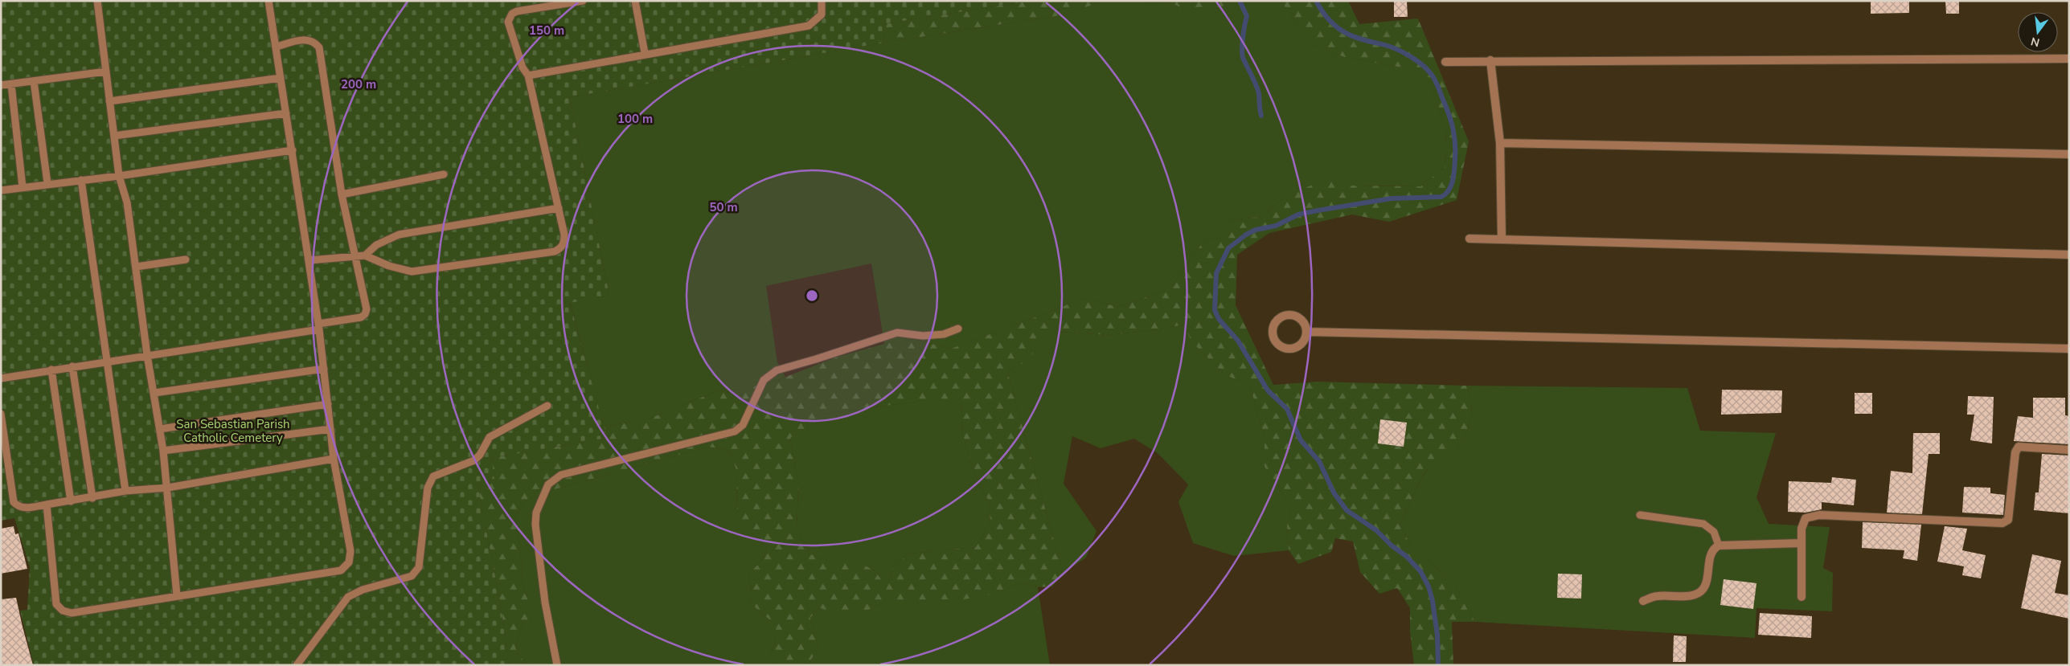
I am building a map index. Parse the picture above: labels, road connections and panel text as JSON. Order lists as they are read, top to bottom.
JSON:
{
  "parks": ["San Sebastian Parish Catholic Cemetery"],
  "north": "bottom",
  "rings": [
    "150 m",
    "200 m",
    "100 m",
    "50 m"
  ]
}
